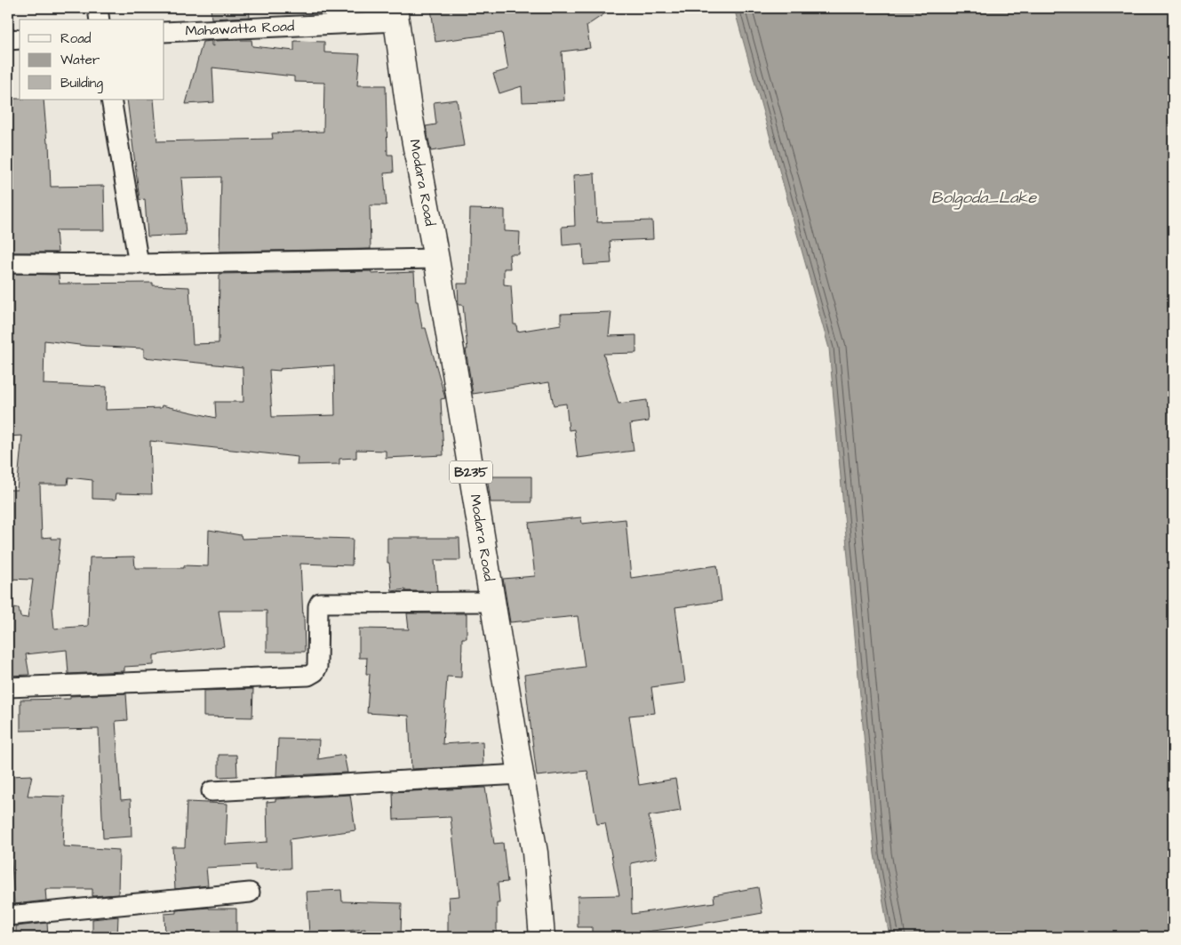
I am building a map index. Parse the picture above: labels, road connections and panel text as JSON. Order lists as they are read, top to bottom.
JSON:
{
  "streets": {
    "main road": ["Modara Road", "B235"],
    "street": ["Mahawatta Road"]
  },
  "crossings": [
    ["Mahawatta Road", "Modara Road"]
  ],
  "water": ["Bolgoda_Lake"],
  "legend": ["Road", "Water", "Building"]
}
